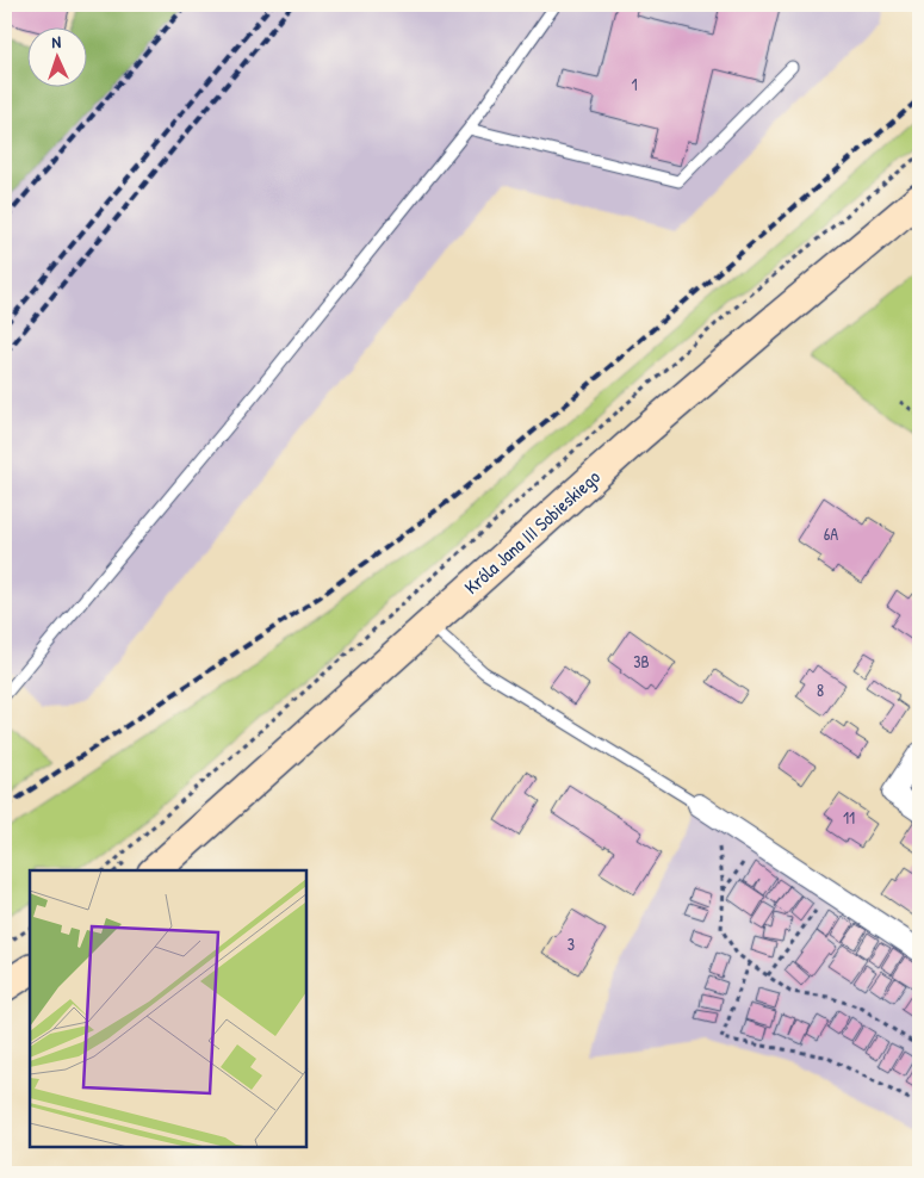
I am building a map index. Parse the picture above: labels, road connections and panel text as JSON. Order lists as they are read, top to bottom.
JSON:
{
  "streets": {
    "main road": ["Króla Jana III Sobieskiego"]
  },
  "house_numbers": [
    "1",
    "6A",
    "3B",
    "8",
    "11",
    "3"
  ],
  "north": "top"
}
